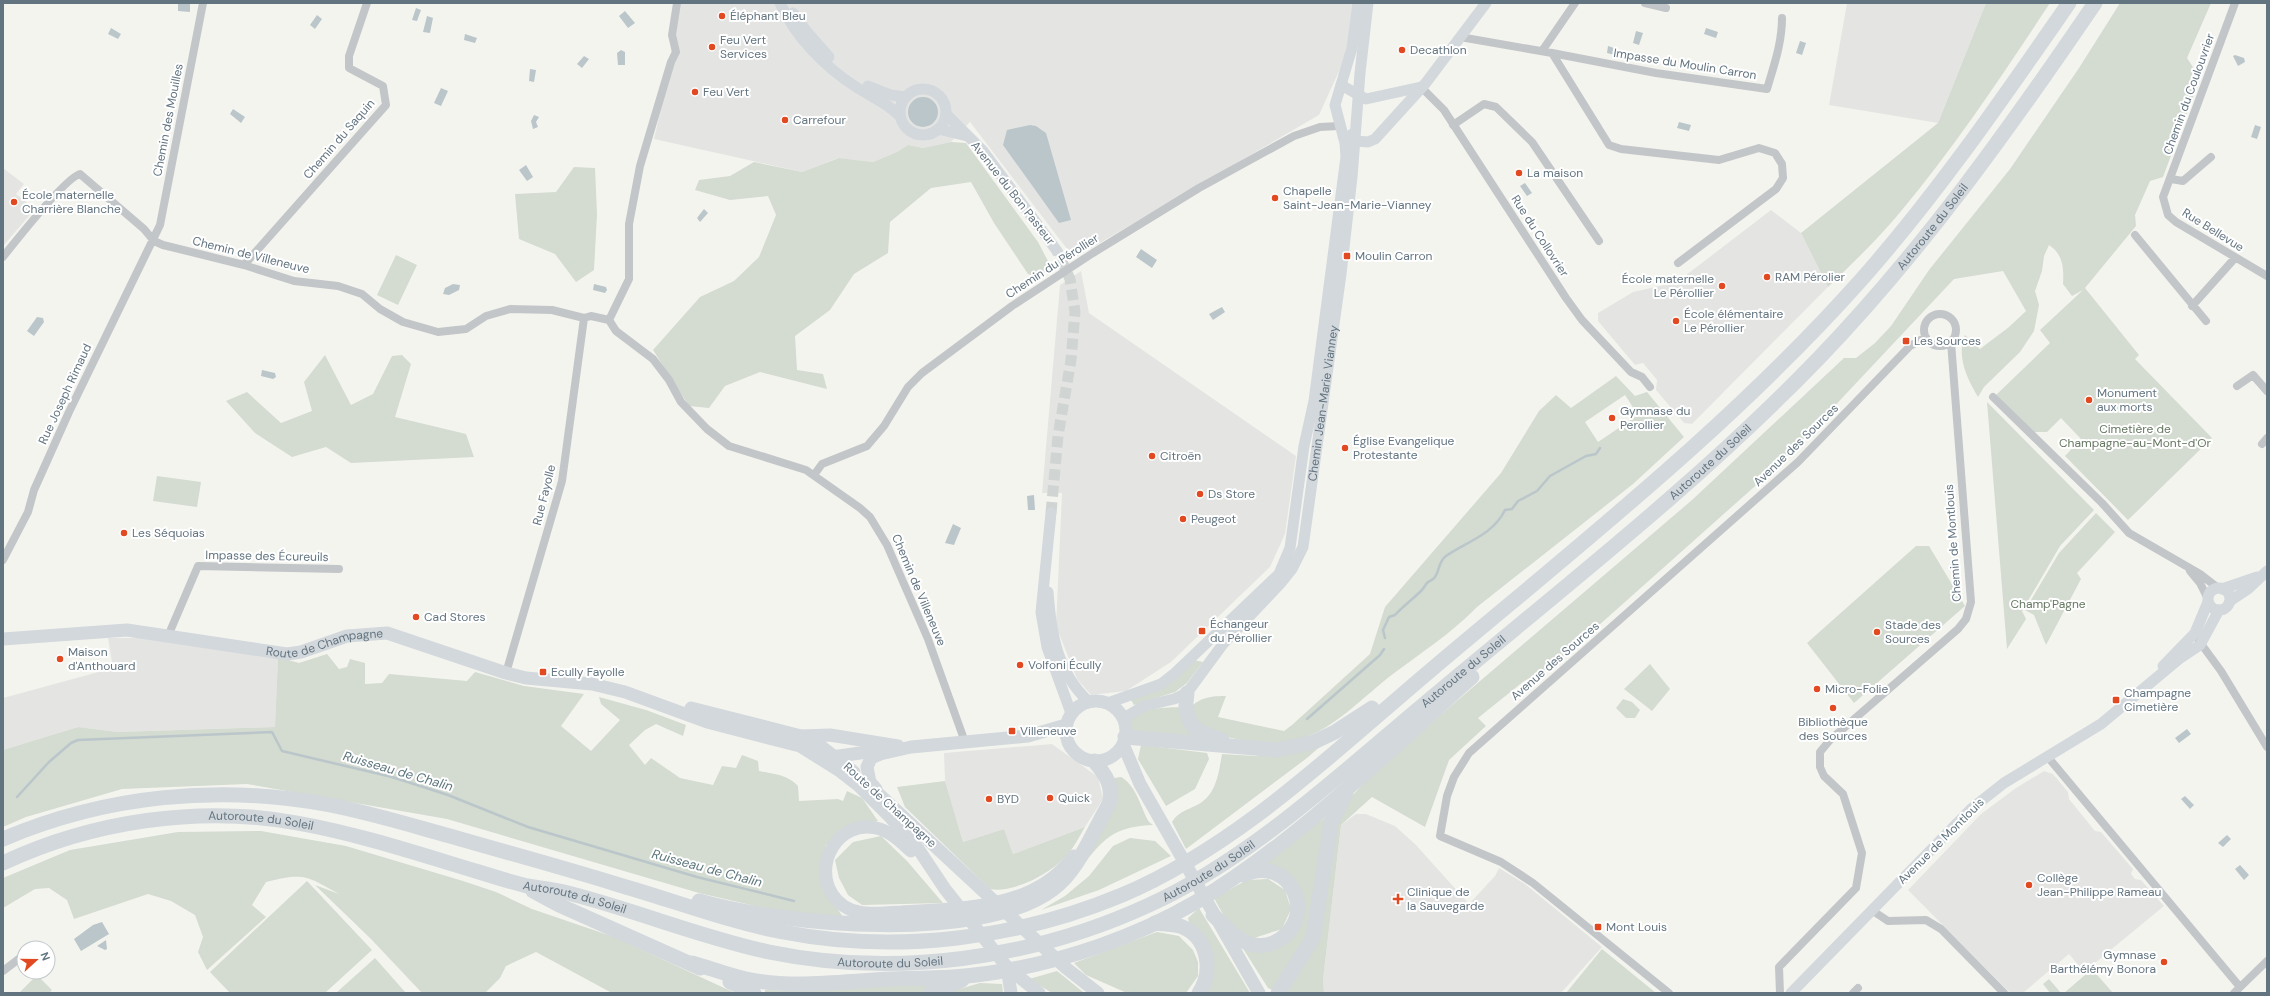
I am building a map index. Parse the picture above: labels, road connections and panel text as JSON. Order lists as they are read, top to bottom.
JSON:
{
  "streets": {
    "highway": ["Autoroute du Soleil"],
    "main road": ["Route de Champagne"],
    "street": [
      "Impasse du Moulin Carron",
      "Chemin du Coulouvrier",
      "Chemin des Mouilles",
      "Chemin du Saquin",
      "Avenue du Bon Pasteur",
      "Rue Bellevue",
      "Rue du Collovrier",
      "Chemin de Villeneuve",
      "Chemin du Pérollier",
      "Rue Joseph Rimaud",
      "Chemin Jean-Marie Vianney",
      "Avenue des Sources",
      "Rue Fayolle",
      "Chemin de Montlouis",
      "Impasse des Écureuils",
      "Avenue de Montlouis"
    ]
  },
  "crossings": [
    ["Chemin du Coulouvrier", "Rue Bellevue"],
    ["Chemin des Mouilles", "Chemin de Villeneuve"],
    ["Chemin des Mouilles", "Rue Joseph Rimaud"],
    ["Chemin du Saquin", "Chemin de Villeneuve"],
    ["Chemin de Villeneuve", "Chemin du Pérollier"],
    ["Chemin de Villeneuve", "Rue Joseph Rimaud"],
    ["Chemin de Villeneuve", "Rue Fayolle"],
    ["Chemin du Pérollier", "Chemin Jean-Marie Vianney"],
    ["Avenue des Sources", "Chemin de Montlouis"],
    ["Rue Fayolle", "Route de Champagne"],
    ["Impasse des Écureuils", "Route de Champagne"]
  ],
  "water": ["Ruisseau de Chalin"],
  "parks": ["Cimetière de Champagne-au-Mont-d'Or", "Champ'Pagne"],
  "places": {
    "other": [
      "Éléphant Bleu",
      "Feu Vert Services",
      "Decathlon",
      "Feu Vert",
      "Carrefour",
      "La maison",
      "Chapelle Saint-Jean-Marie-Vianney",
      "École maternelle Charrière Blanche",
      "RAM Pérolier",
      "École maternelle Le Pérollier",
      "École élémentaire Le Pérollier",
      "Monument aux morts",
      "Gymnase du Perollier",
      "Église Evangelique Protestante",
      "Citroën",
      "Ds Store",
      "Peugeot",
      "Les Séquoias",
      "Cad Stores",
      "Stade des Sources",
      "Maison d'Anthouard",
      "Volfoni Écully",
      "Micro-Folie",
      "Bibliothèque des Sources",
      "Quick",
      "BYD",
      "Collège Jean-Philippe Rameau",
      "Gymnase Barthélémy Bonora"
    ],
    "transit": [
      "Moulin Carron",
      "Les Sources",
      "Échangeur du Pérollier",
      "Ecully Fayolle",
      "Champagne Cimetière",
      "Villeneuve",
      "Mont Louis"
    ],
    "health": ["Clinique de la Sauvegarde"]
  },
  "north": "right"
}
